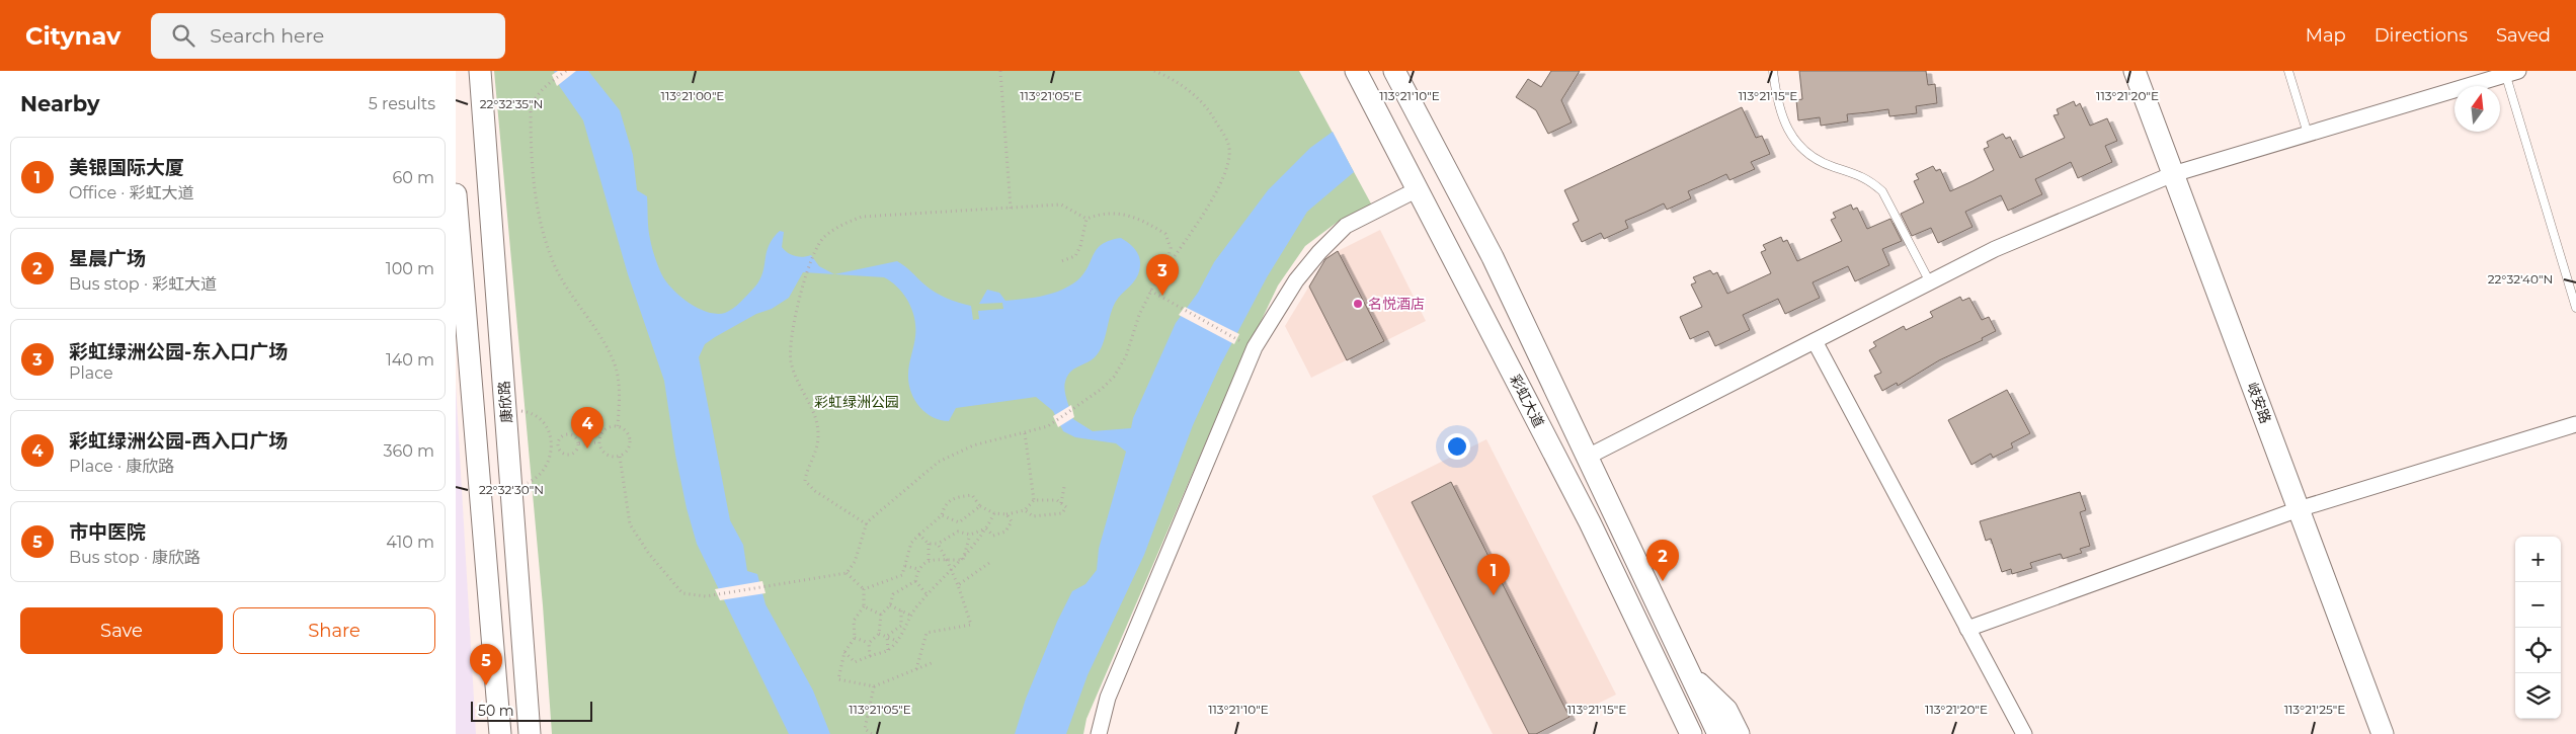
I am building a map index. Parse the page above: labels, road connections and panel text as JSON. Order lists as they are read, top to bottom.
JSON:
{
  "streets": {
    "street": ["彩虹大道", "康欣路", "岐安路"]
  },
  "parks": ["彩虹绿洲公园"],
  "places": ["名悦酒店"],
  "scale_bar": "50 m",
  "north": "top",
  "page": {
    "header": "Citynav",
    "search": "Search here",
    "nav": ["Map", "Directions", "Saved"],
    "heading": ["Nearby", "5 results"],
    "list": [
      {
        "mark": "1",
        "name": "美银国际大厦",
        "note": "Office · 彩虹大道",
        "value": "60 m"
      },
      {
        "mark": "2",
        "name": "星晨广场",
        "note": "Bus stop · 彩虹大道",
        "value": "100 m"
      },
      {
        "mark": "3",
        "name": "彩虹绿洲公园-东入口广场",
        "note": "Place",
        "value": "140 m"
      },
      {
        "mark": "4",
        "name": "彩虹绿洲公园-西入口广场",
        "note": "Place · 康欣路",
        "value": "360 m"
      },
      {
        "mark": "5",
        "name": "市中医院",
        "note": "Bus stop · 康欣路",
        "value": "410 m"
      }
    ],
    "pins": [
      "3",
      "4",
      "2",
      "1",
      "5"
    ],
    "map_buttons": ["+", "−"],
    "buttons": ["Save", "Share"],
    "scale": "50 m"
  },
  "coordinates": [
    "113°21'00\"E",
    "113°21'05\"E",
    "113°21'10\"E",
    "113°21'15\"E",
    "113°21'20\"E",
    "22°32'35\"N",
    "22°32'40\"N",
    "22°32'30\"N",
    "113°21'25\"E"
  ]
}
